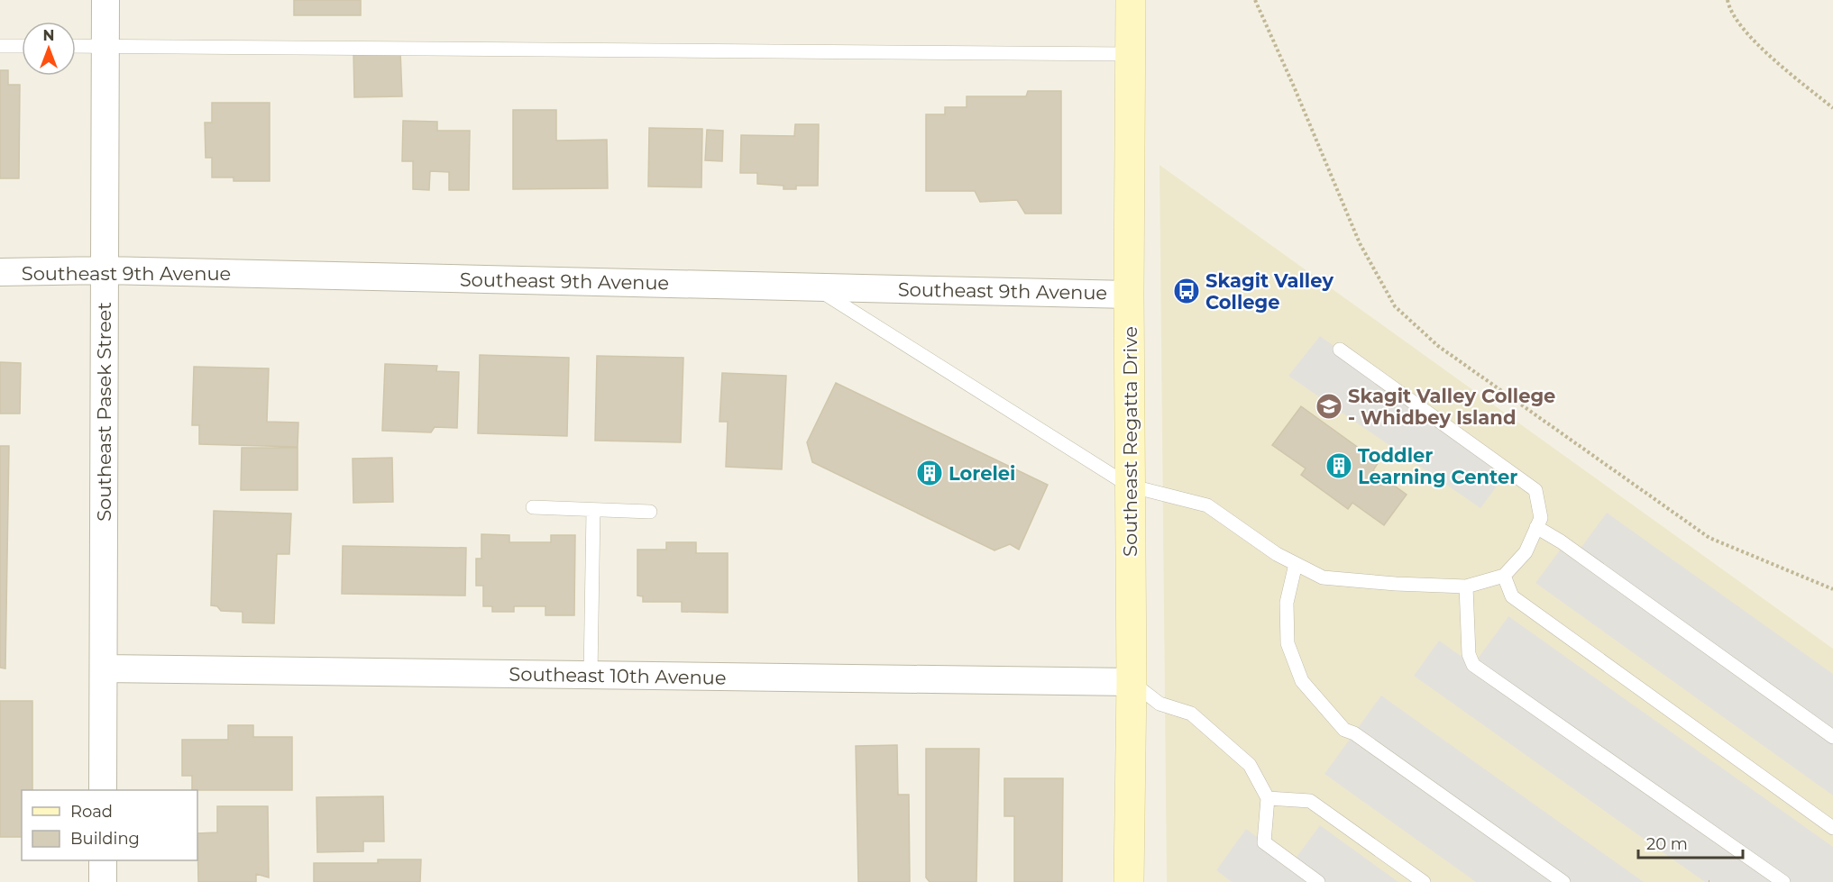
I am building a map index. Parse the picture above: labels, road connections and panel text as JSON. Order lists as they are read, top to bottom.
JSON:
{
  "streets": {
    "main road": ["Southeast Regatta Drive"],
    "street": ["Southeast 9th Avenue", "Southeast Pasek Street", "Southeast 10th Avenue"]
  },
  "crossings": [
    ["Southeast 9th Avenue", "Southeast Pasek Street"],
    ["Southeast 9th Avenue", "Southeast Regatta Drive"],
    ["Southeast Pasek Street", "Southeast 10th Avenue"],
    ["Southeast Regatta Drive", "Southeast 10th Avenue"]
  ],
  "places": {
    "bus stop": ["Skagit Valley College"],
    "school or university": ["Skagit Valley College - Whidbey Island"],
    "building": ["Toddler Learning Center", "Lorelei"]
  },
  "legend": ["Road", "Building"],
  "scale_bar": "20 m",
  "north": "top"
}
